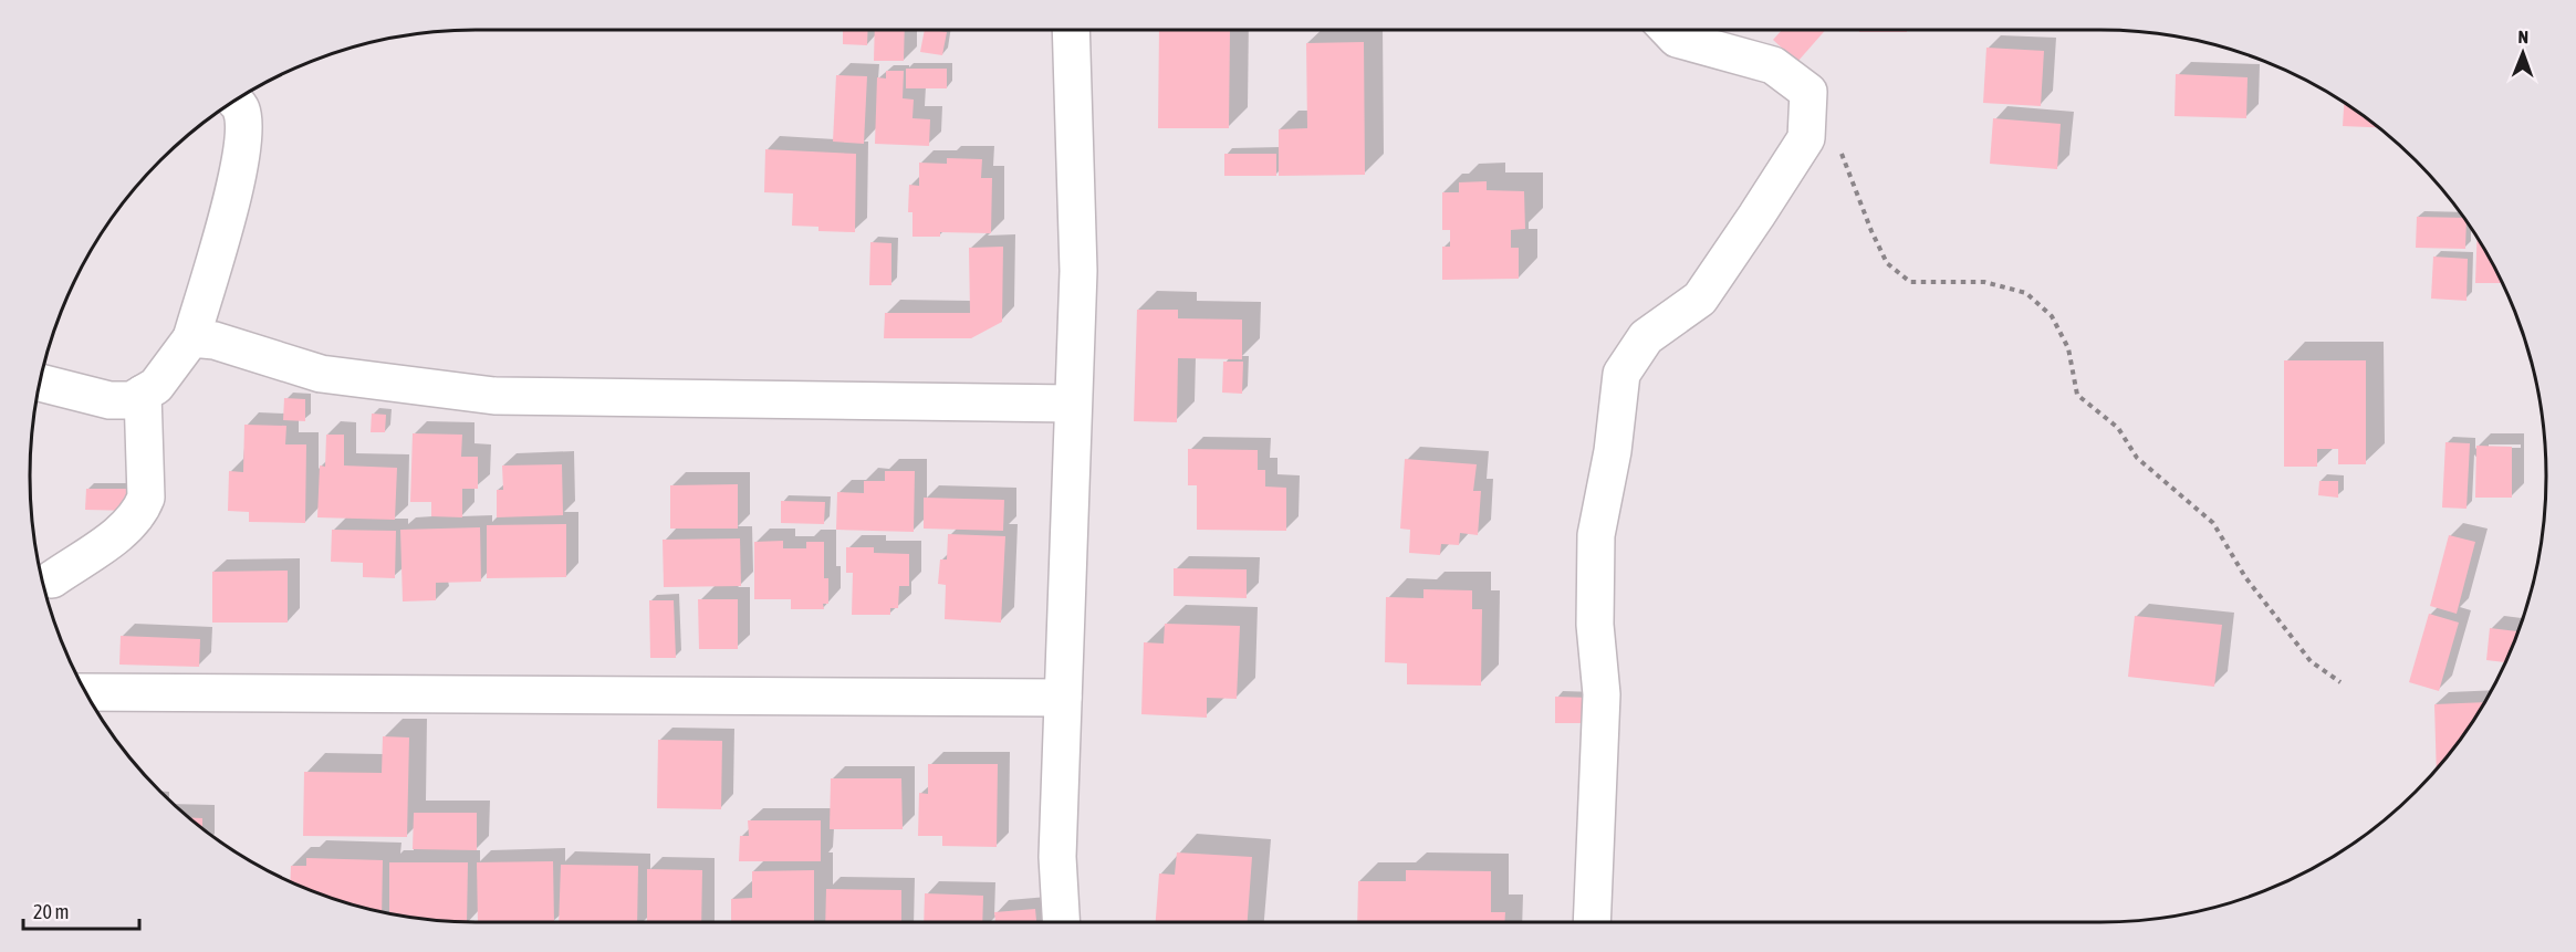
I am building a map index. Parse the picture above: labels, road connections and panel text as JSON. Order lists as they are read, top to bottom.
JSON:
{
  "scale_bar": "20 m",
  "north": "top"
}
